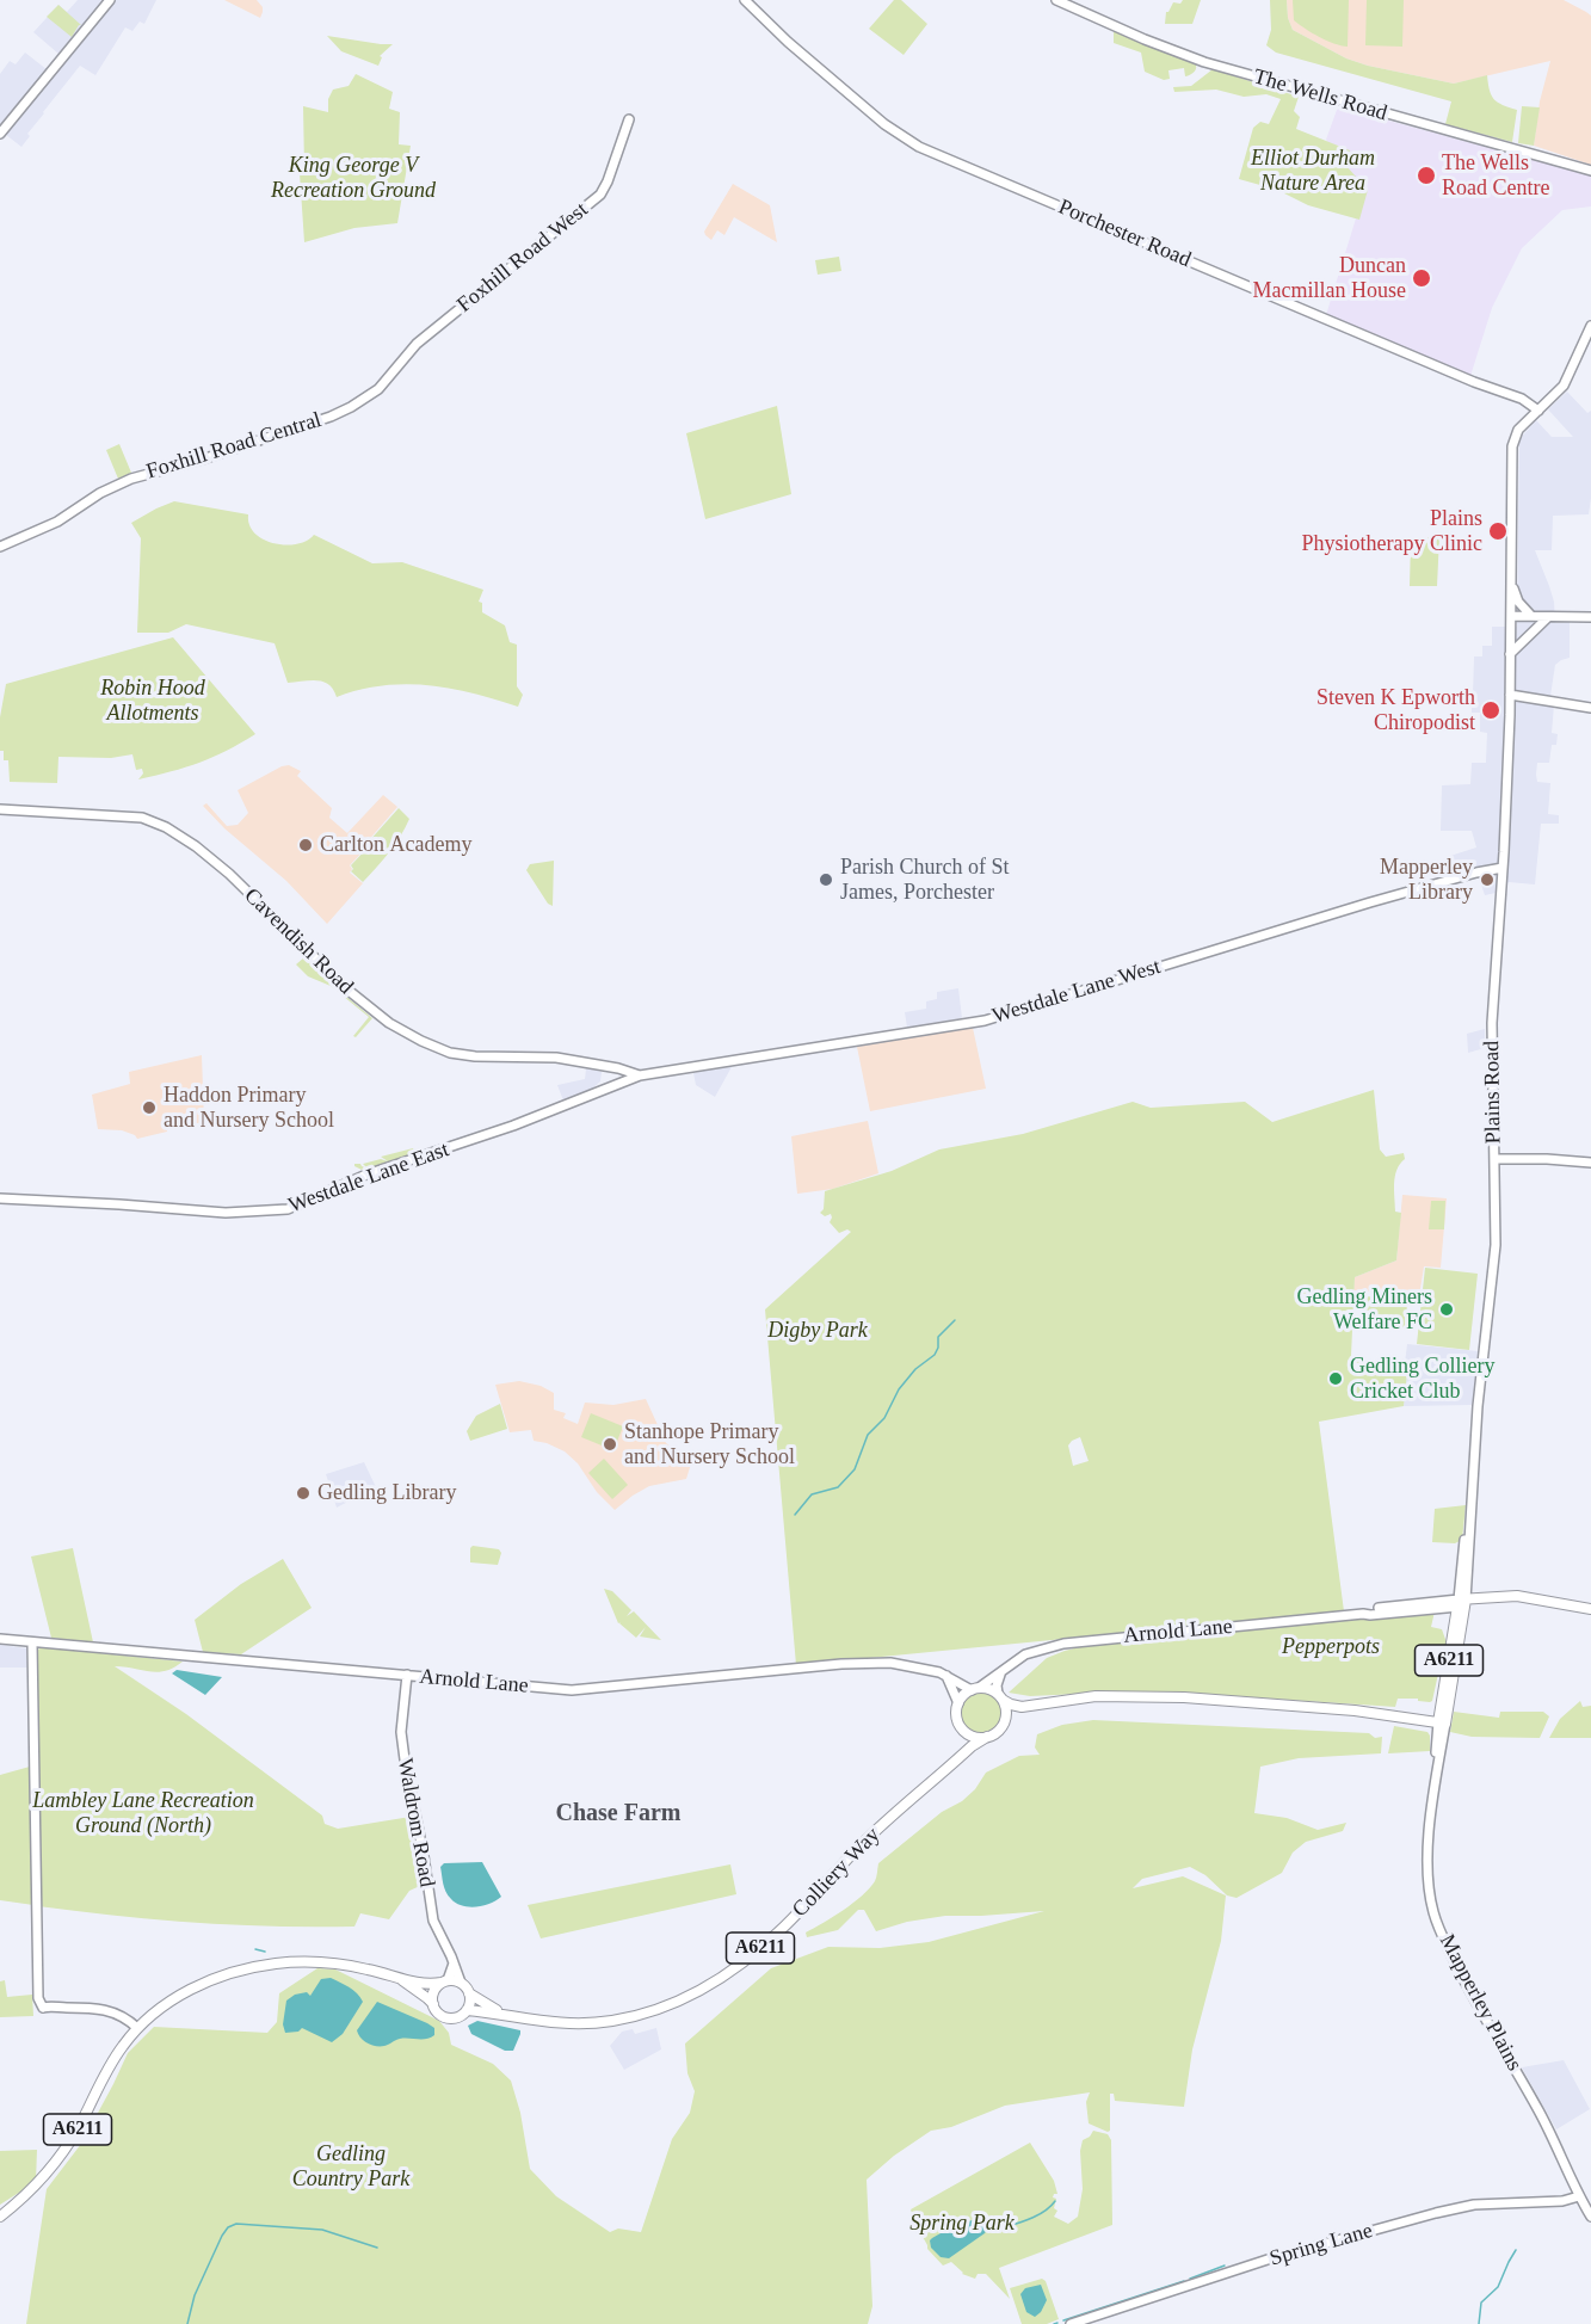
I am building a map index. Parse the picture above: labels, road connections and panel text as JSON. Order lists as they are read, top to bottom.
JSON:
{
  "streets": {
    "main road": ["A6211", "Colliery Way", "Mapperley Plains"],
    "street": [
      "The Wells Road",
      "Porchester Road",
      "Foxhill Road West",
      "Foxhill Road Central",
      "Cavendish Road",
      "Westdale Lane West",
      "Plains Road",
      "Westdale Lane East",
      "Arnold Lane",
      "Waldrom Road",
      "Spring Lane"
    ]
  },
  "crossings": [
    ["Porchester Road", "Plains Road"],
    ["Foxhill Road West", "Foxhill Road Central"],
    ["Cavendish Road", "Westdale Lane West"],
    ["Cavendish Road", "Westdale Lane East"],
    ["Westdale Lane West", "Plains Road"],
    ["Westdale Lane West", "Westdale Lane East"],
    ["Plains Road", "Arnold Lane"],
    ["Plains Road", "Mapperley Plains"],
    ["Arnold Lane", "Waldrom Road"],
    ["Arnold Lane", "Colliery Way"],
    ["Arnold Lane", "Mapperley Plains"],
    ["A6211", "Waldrom Road"],
    ["A6211", "Colliery Way"],
    ["Waldrom Road", "Colliery Way"],
    ["Mapperley Plains", "Spring Lane"]
  ],
  "districts": ["Chase Farm"],
  "parks": [
    "Elliot Durham Nature Area",
    "King George V Recreation Ground",
    "Robin Hood Allotments",
    "Digby Park",
    "Pepperpots",
    "Lambley Lane Recreation Ground (North)",
    "Gedling Country Park",
    "Spring Park"
  ],
  "places": [
    "The Wells Road Centre",
    "Duncan Macmillan House",
    "Plains Physiotherapy Clinic",
    "Steven K Epworth Chiropodist",
    "Carlton Academy",
    "Parish Church of St James, Porchester",
    "Mapperley Library",
    "Haddon Primary and Nursery School",
    "Gedling Miners Welfare FC",
    "Gedling Colliery Cricket Club",
    "Stanhope Primary and Nursery School",
    "Gedling Library"
  ]
}
